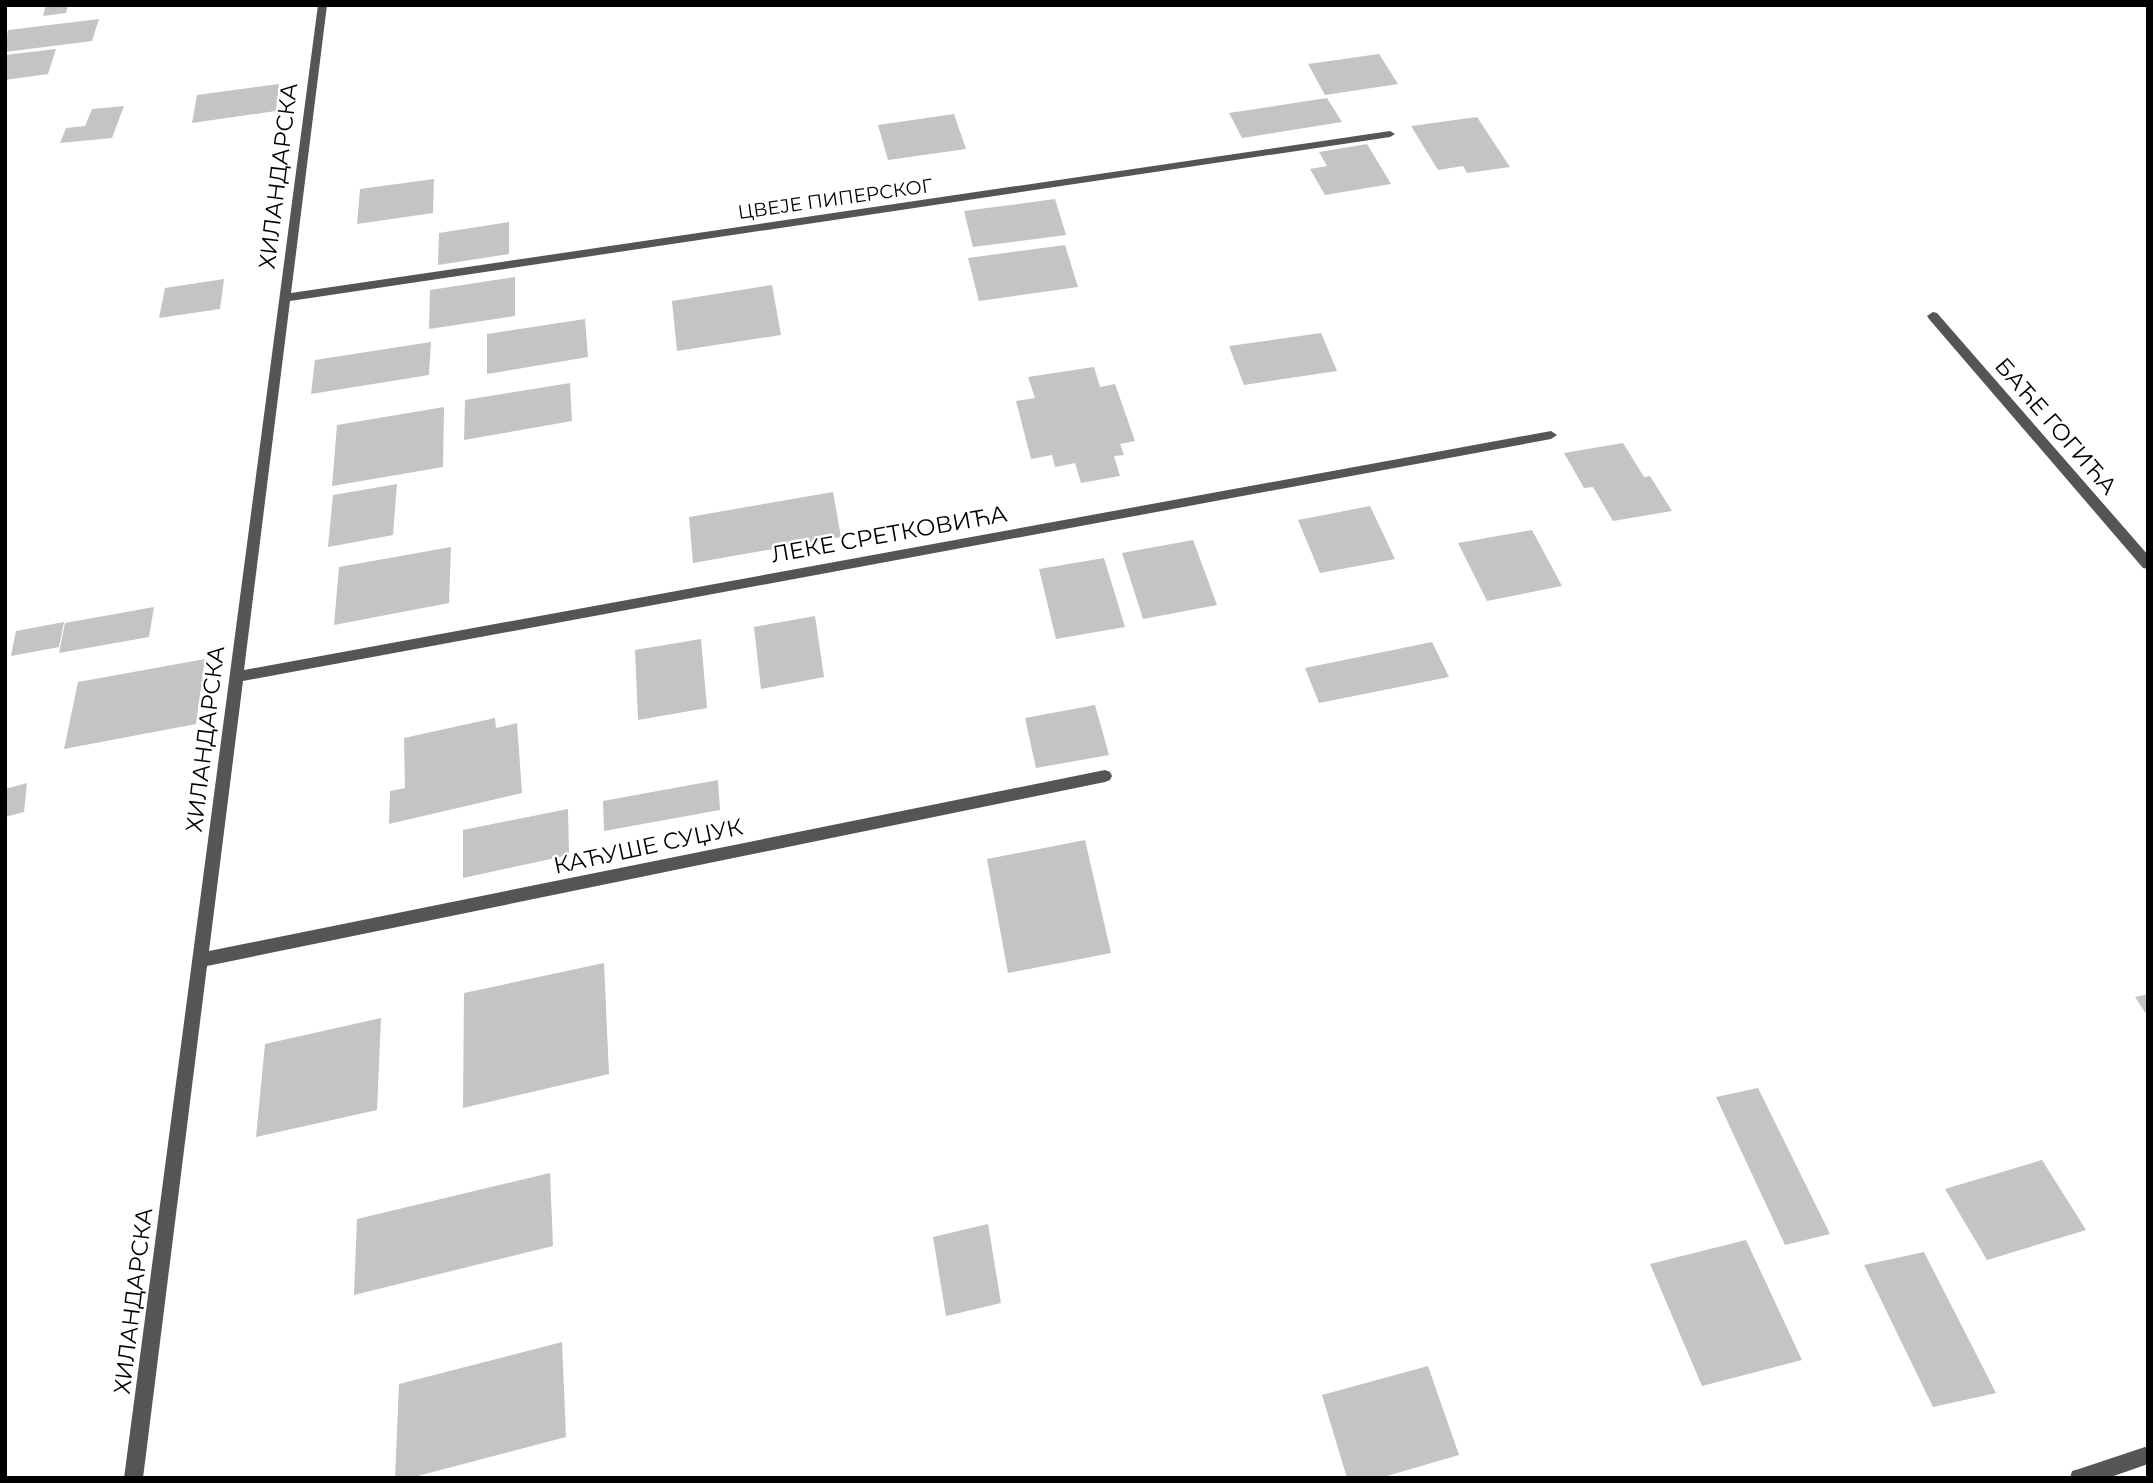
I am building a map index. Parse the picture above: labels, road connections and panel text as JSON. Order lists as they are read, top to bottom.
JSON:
{
  "streets": {
    "street": [
      "ХИЛАНДАРСКА",
      "ЦВЕЈЕ ПИПЕРСКОГ",
      "БАЋЕ ГОГИЋА",
      "ЛЕКЕ СРЕТКОВИЋА",
      "КАЋУШЕ СУЏУК"
    ]
  },
  "crossings": [
    ["ХИЛАНДАРСКА", "ЦВЕЈЕ ПИПЕРСКОГ"],
    ["ХИЛАНДАРСКА", "ЛЕКЕ СРЕТКОВИЋА"],
    ["ХИЛАНДАРСКА", "КАЋУШЕ СУЏУК"]
  ]
}
